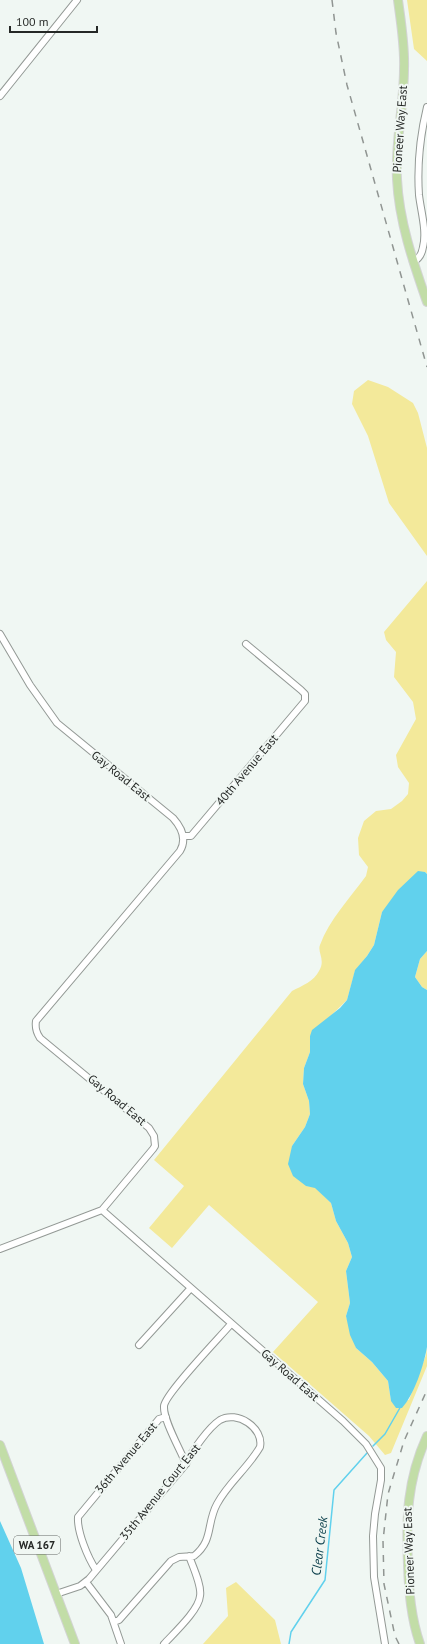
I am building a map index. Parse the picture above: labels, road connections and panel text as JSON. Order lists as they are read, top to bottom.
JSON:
{
  "streets": {
    "main road": ["Pioneer Way East", "WA 167"],
    "street": [
      "40th Avenue East",
      "Gay Road East",
      "36th Avenue East",
      "35th Avenue Court East"
    ]
  },
  "crossings": [
    ["40th Avenue East", "Gay Road East"],
    ["Gay Road East", "36th Avenue East"],
    ["36th Avenue East", "35th Avenue Court East"],
    ["35th Avenue Court East", "WA 167"]
  ],
  "water": ["Clear Creek"],
  "scale_bar": "100 m"
}
